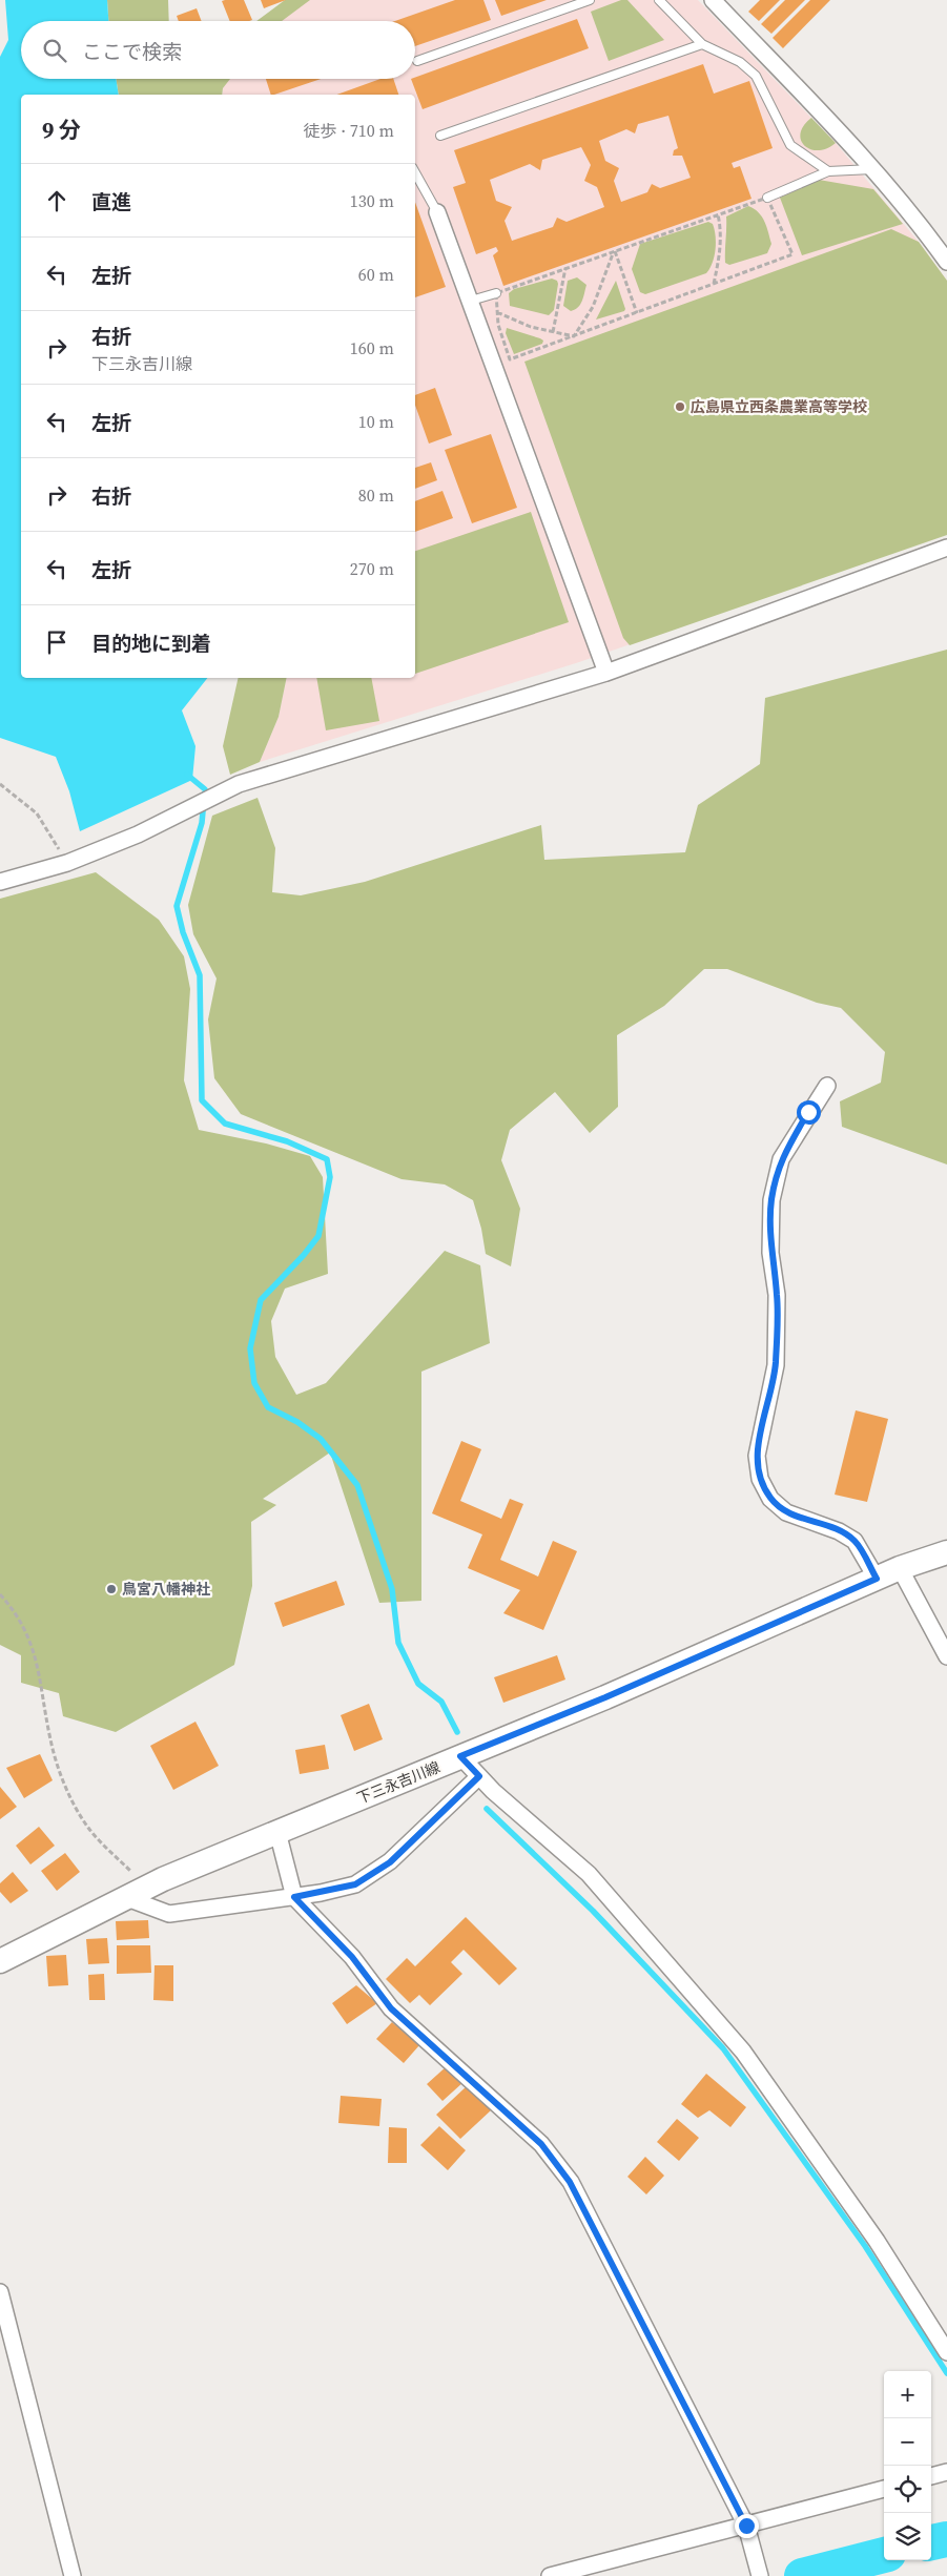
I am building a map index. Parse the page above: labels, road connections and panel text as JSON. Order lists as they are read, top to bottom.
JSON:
{
  "streets": {
    "main road": ["下三永吉川線"]
  },
  "places": ["広島県立西条農業高等学校", "鳥宮八幡神社"],
  "page": {
    "search": "ここで検索",
    "heading": ["9 分", "徒歩 · 710 m"],
    "list": [
      ["直進", "130 m"],
      ["左折", "60 m"],
      ["右折", "下三永吉川線", "160 m"],
      ["左折", "10 m"],
      ["右折", "80 m"],
      ["左折", "270 m"],
      "目的地に到着"
    ],
    "map_buttons": ["+", "−"]
  }
}
